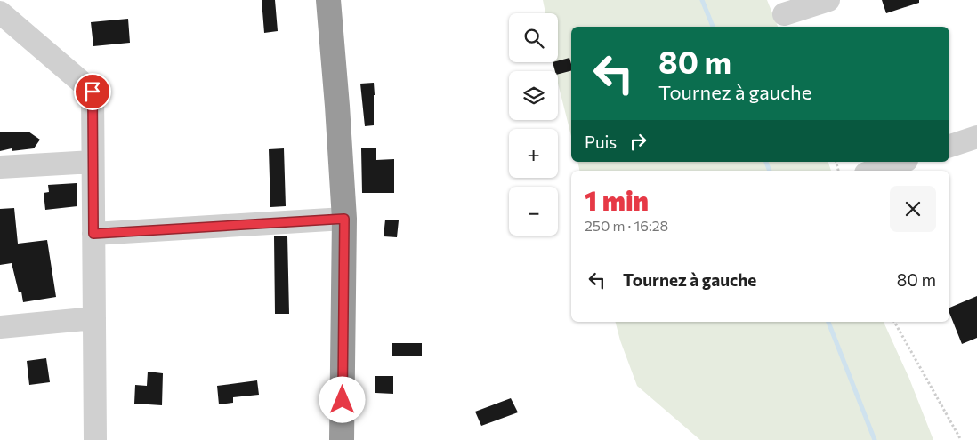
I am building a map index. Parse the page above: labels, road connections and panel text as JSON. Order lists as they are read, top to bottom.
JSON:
{
  "page": {
    "map_buttons": ["+", "−"],
    "turn": ["80 m", "Tournez à gauche"],
    "then": "Puis",
    "heading": ["1 min", "250 m · 16:28"],
    "list": [
      {
        "name": "Tournez à gauche",
        "value": "80 m"
      }
    ]
  }
}
